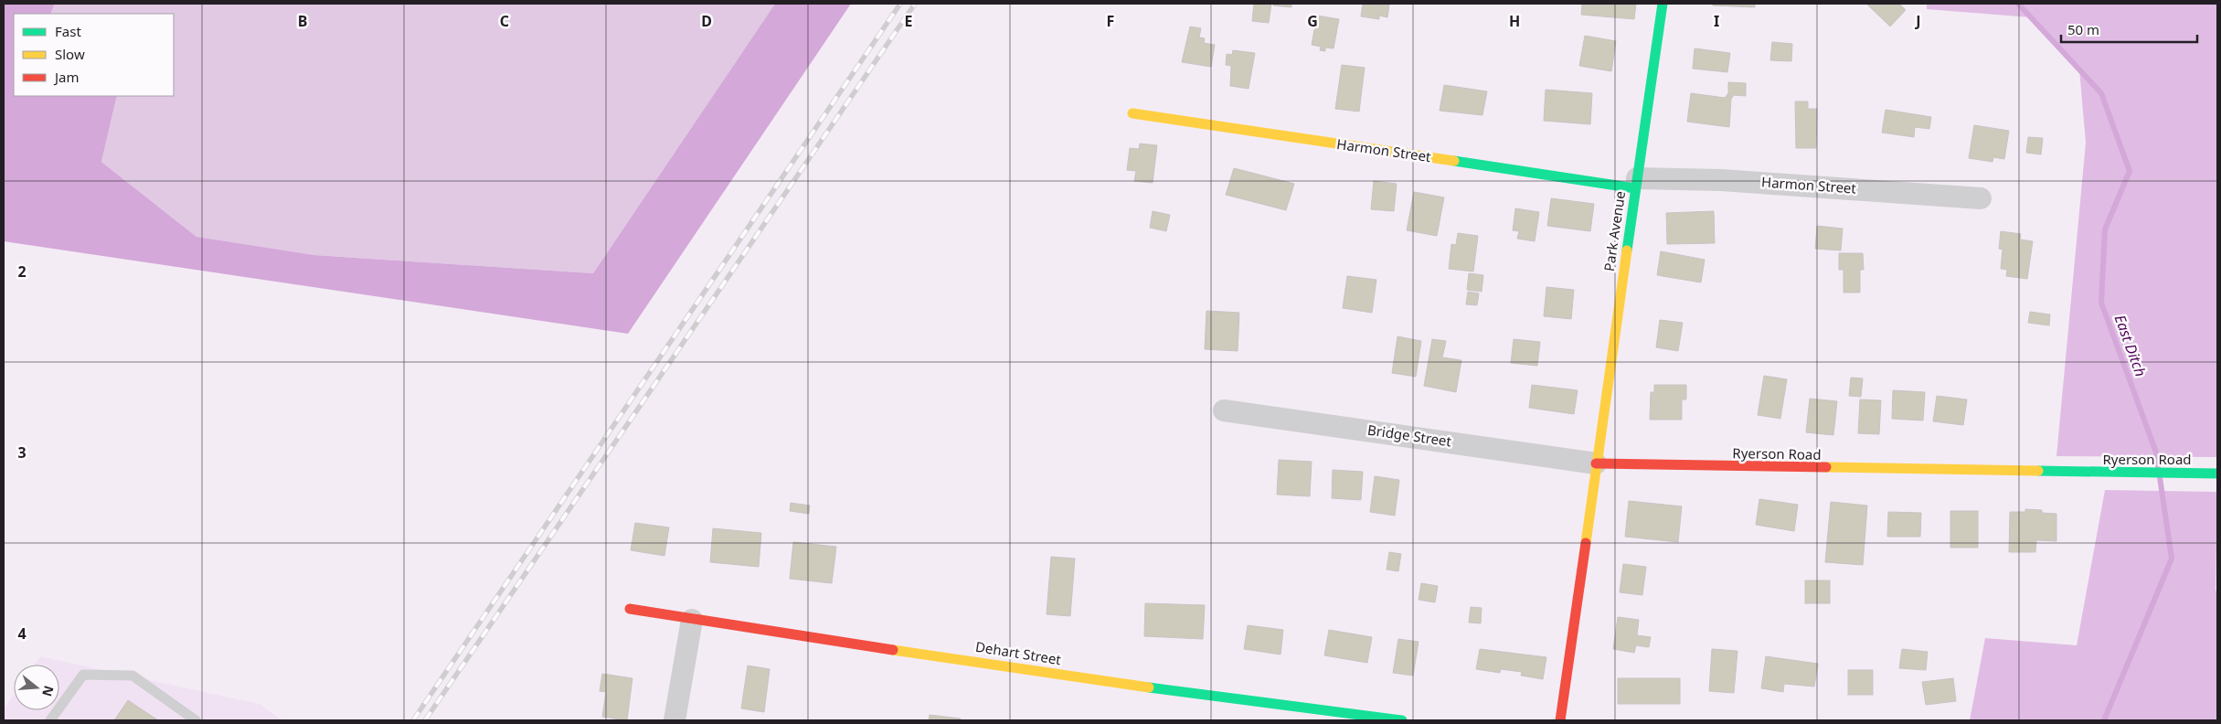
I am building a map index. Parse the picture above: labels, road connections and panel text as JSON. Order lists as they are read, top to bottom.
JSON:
{
  "streets": {
    "street": [
      "Harmon Street",
      "Park Avenue",
      "Bridge Street",
      "Ryerson Road",
      "Dehart Street"
    ]
  },
  "crossings": [
    ["Harmon Street", "Park Avenue"],
    ["Park Avenue", "Bridge Street"],
    ["Park Avenue", "Ryerson Road"],
    ["Bridge Street", "Ryerson Road"]
  ],
  "water": ["East Ditch"],
  "legend": ["Fast", "Slow", "Jam"],
  "scale_bar": "50 m",
  "north": "right",
  "grid": {
    "columns": [
      "B",
      "C",
      "D",
      "E",
      "F",
      "G",
      "H",
      "I",
      "J"
    ],
    "rows": ["2", "3", "4"]
  }
}
